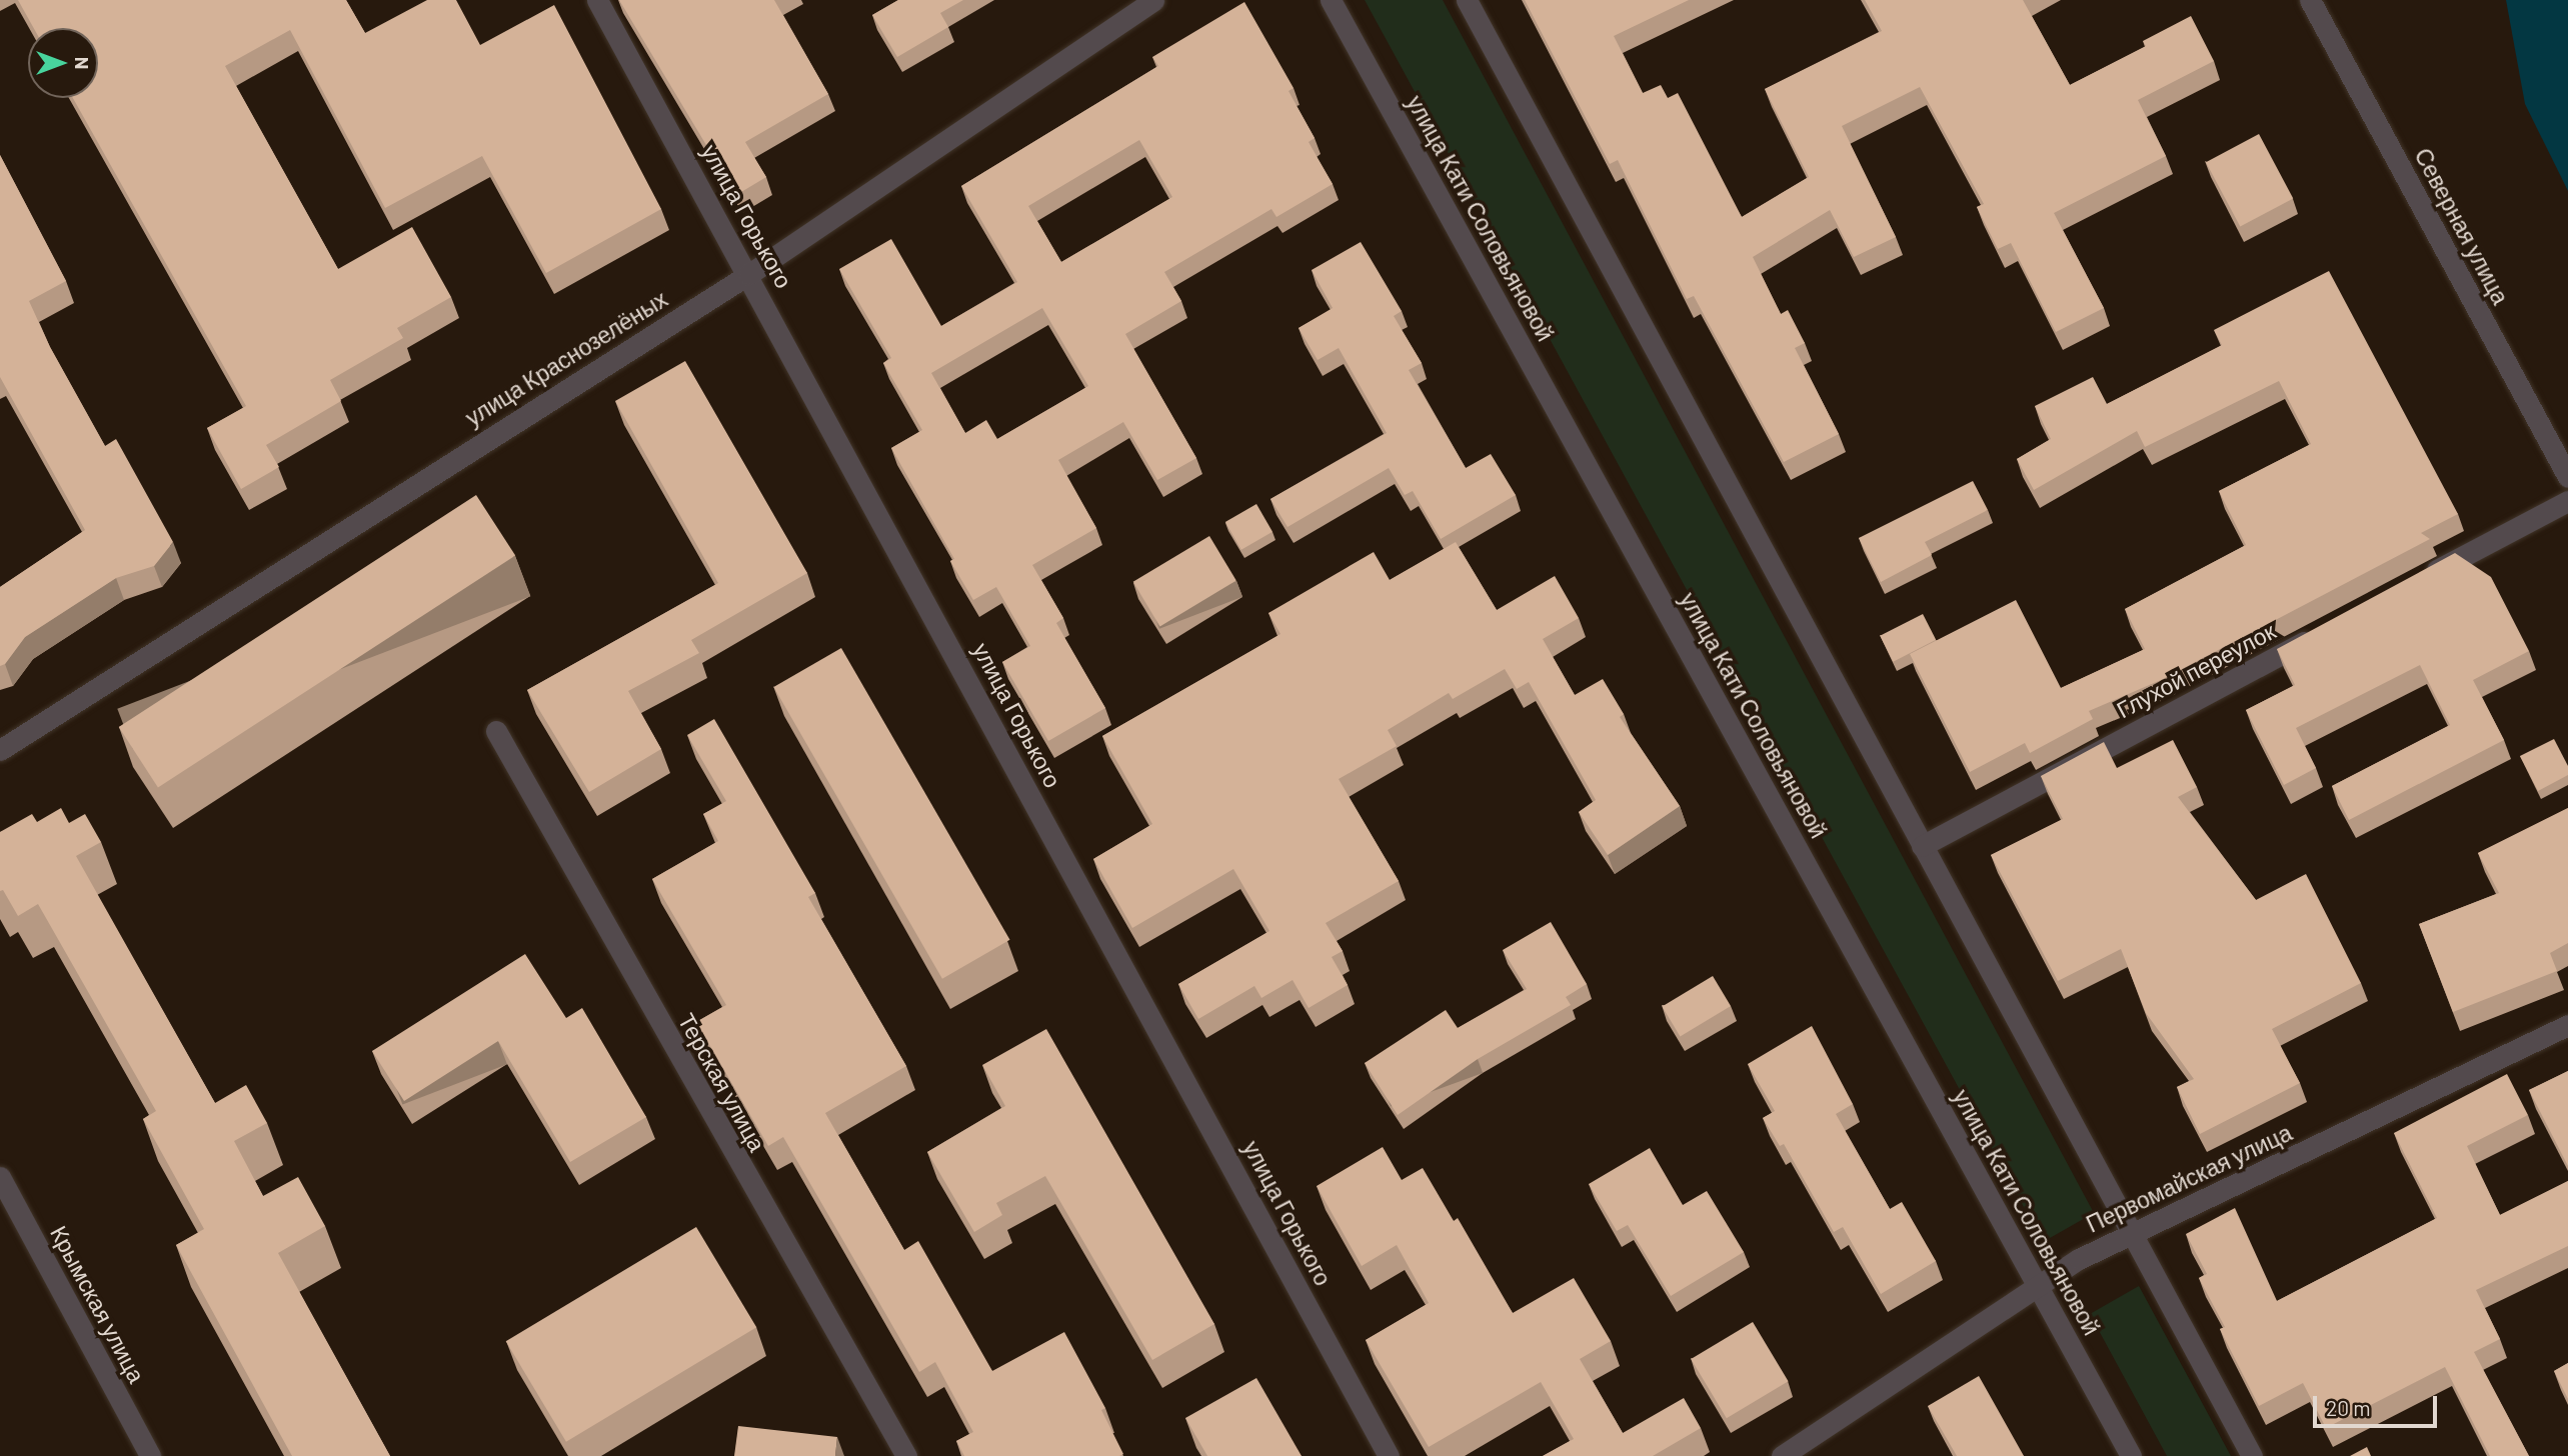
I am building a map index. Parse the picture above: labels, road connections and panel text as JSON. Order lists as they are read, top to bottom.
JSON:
{
  "streets": {
    "street": [
      "улица Горького",
      "улица Кати Соловьяновой",
      "Северная улица",
      "улица Краснозелёных",
      "Глухой переулок",
      "Терская улица",
      "Первомайская улица",
      "Крымская улица"
    ]
  },
  "crossings": [
    ["улица Горького", "улица Краснозелёных"],
    ["улица Кати Соловьяновой", "Первомайская улица"]
  ],
  "scale_bar": "20 m",
  "north": "right"
}
